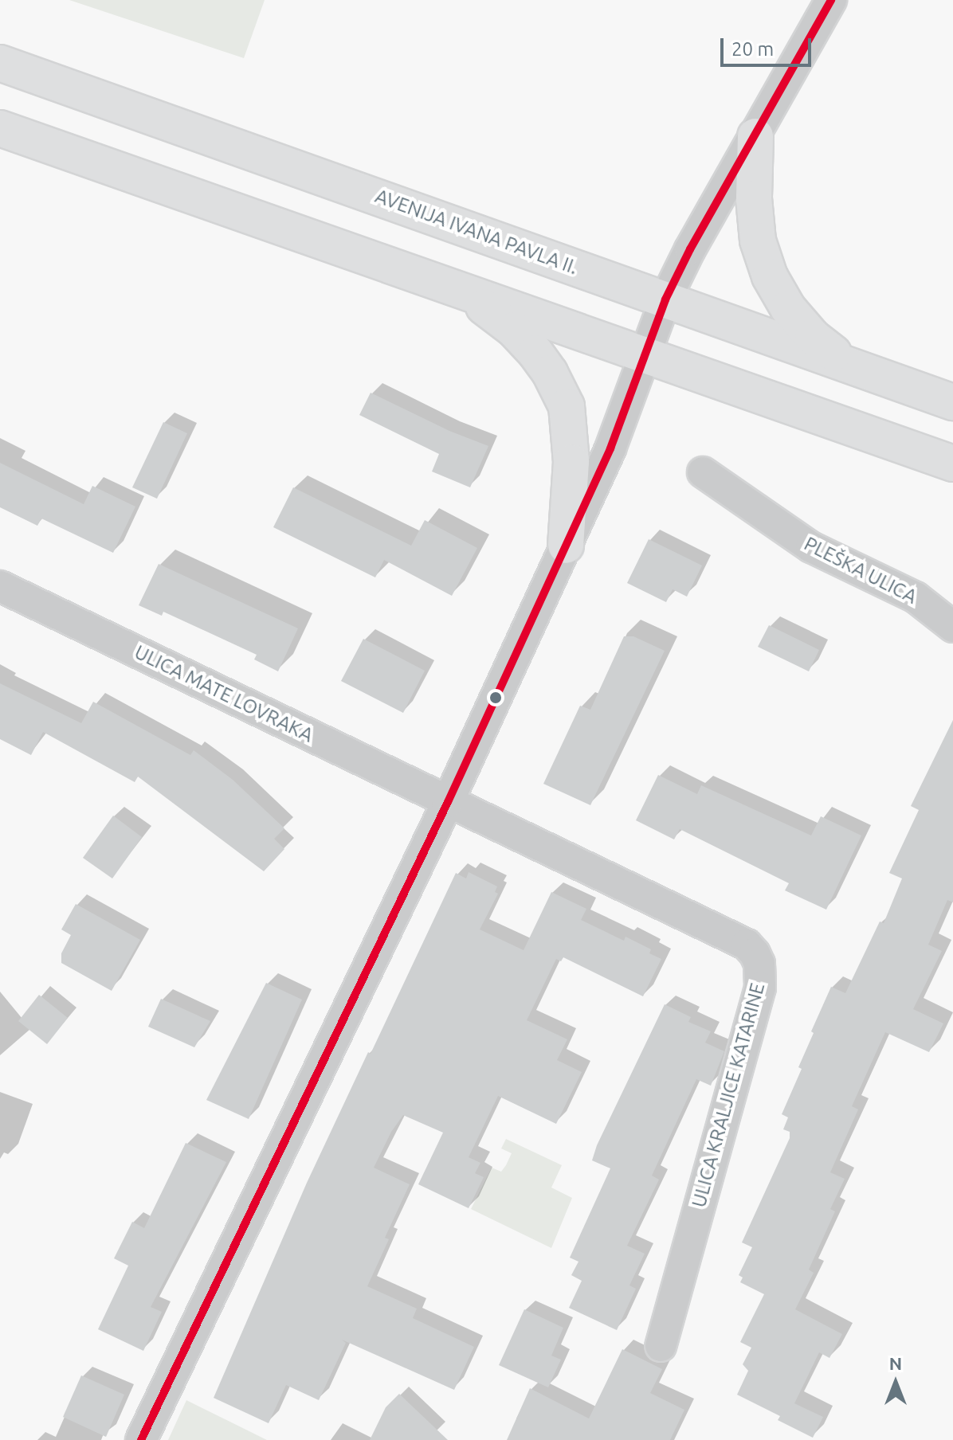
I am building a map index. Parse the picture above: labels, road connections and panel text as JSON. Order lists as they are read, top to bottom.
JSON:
{
  "streets": {
    "main road": ["AVENIJA IVANA PAVLA II."],
    "street": ["PLEŠKA ULICA", "ULICA MATE LOVRAKA", "ULICA KRALJICE KATARINE"]
  },
  "crossings": [
    ["ULICA MATE LOVRAKA", "ULICA KRALJICE KATARINE"]
  ],
  "scale_bar": "20 m",
  "north": "top"
}
